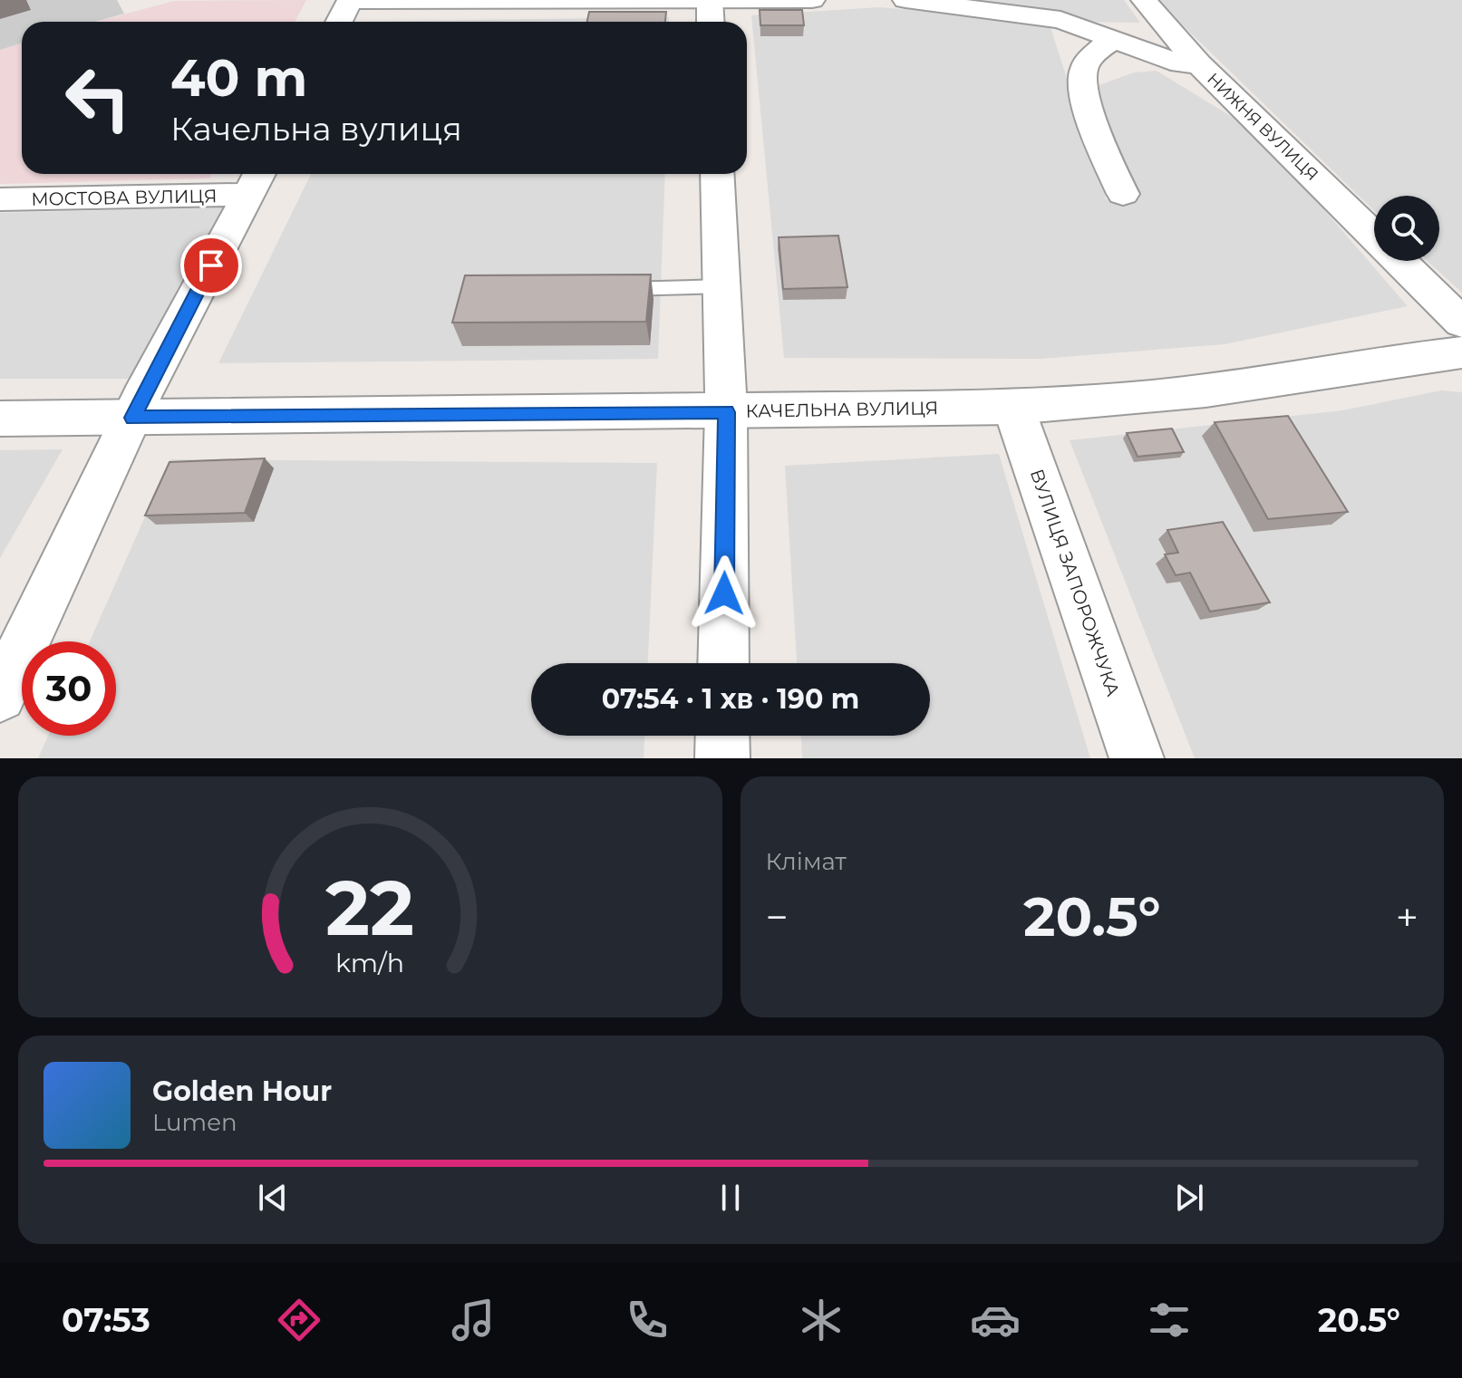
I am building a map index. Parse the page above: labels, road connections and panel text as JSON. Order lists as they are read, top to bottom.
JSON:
{
  "streets": {
    "street": [
      "НИЖНЯ ВУЛИЦЯ",
      "МОСТОВА ВУЛИЦЯ",
      "КАЧЕЛЬНА ВУЛИЦЯ",
      "ВУЛИЦЯ ЗАПОРОЖЧУКА"
    ]
  },
  "crossings": [
    ["КАЧЕЛЬНА ВУЛИЦЯ", "ВУЛИЦЯ ЗАПОРОЖЧУКА"]
  ],
  "page": {
    "turn": ["40 m", "Качельна вулиця"],
    "limit": "30",
    "trip": "07:54 · 1 хв · 190 m",
    "tile": "Клімат",
    "heat": ["−", "20.5°", "+"],
    "song": ["Golden Hour", "Lumen"],
    "tabs": ["07:53", "20.5°"],
    "gauge": ["22", "km/h"]
  }
}
